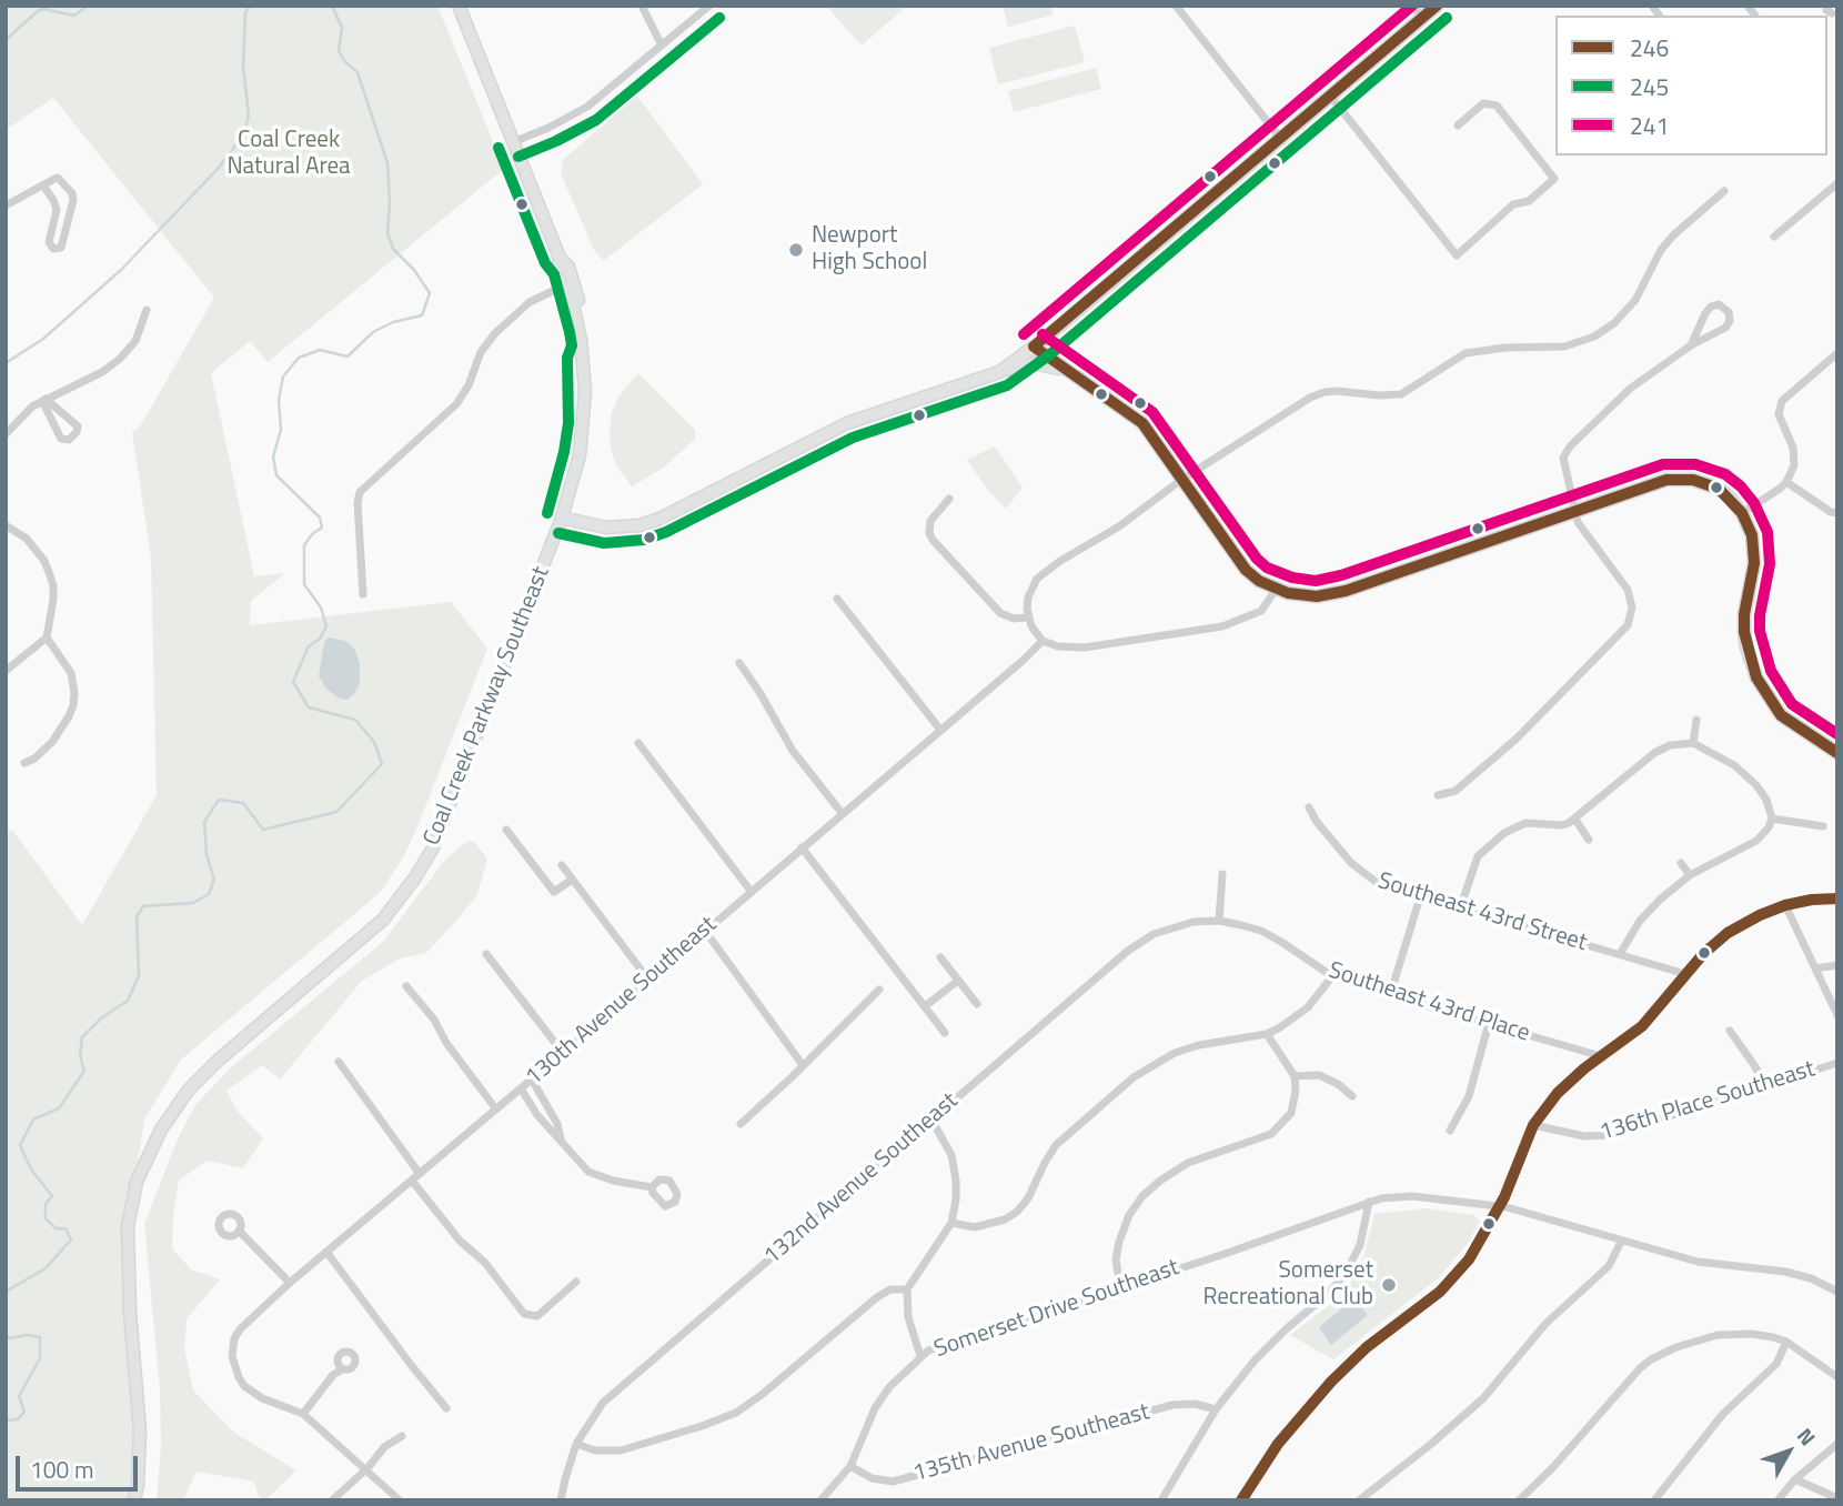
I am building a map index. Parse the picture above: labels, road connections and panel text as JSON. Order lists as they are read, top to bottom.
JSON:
{
  "streets": {
    "main road": ["Coal Creek Parkway Southeast"],
    "street": [
      "Southeast 43rd Street",
      "130th Avenue Southeast",
      "Southeast 43rd Place",
      "136th Place Southeast",
      "132nd Avenue Southeast",
      "Somerset Drive Southeast",
      "135th Avenue Southeast"
    ]
  },
  "crossings": [
    ["Southeast 43rd Place", "132nd Avenue Southeast"],
    ["Somerset Drive Southeast", "135th Avenue Southeast"]
  ],
  "parks": ["Coal Creek Natural Area"],
  "places": ["Newport High School", "Somerset Recreational Club"],
  "lines": ["transit line 246", "transit line 241", "transit line 245"],
  "legend": ["246", "245", "241"],
  "scale_bar": "100 m",
  "north": "top right"
}
